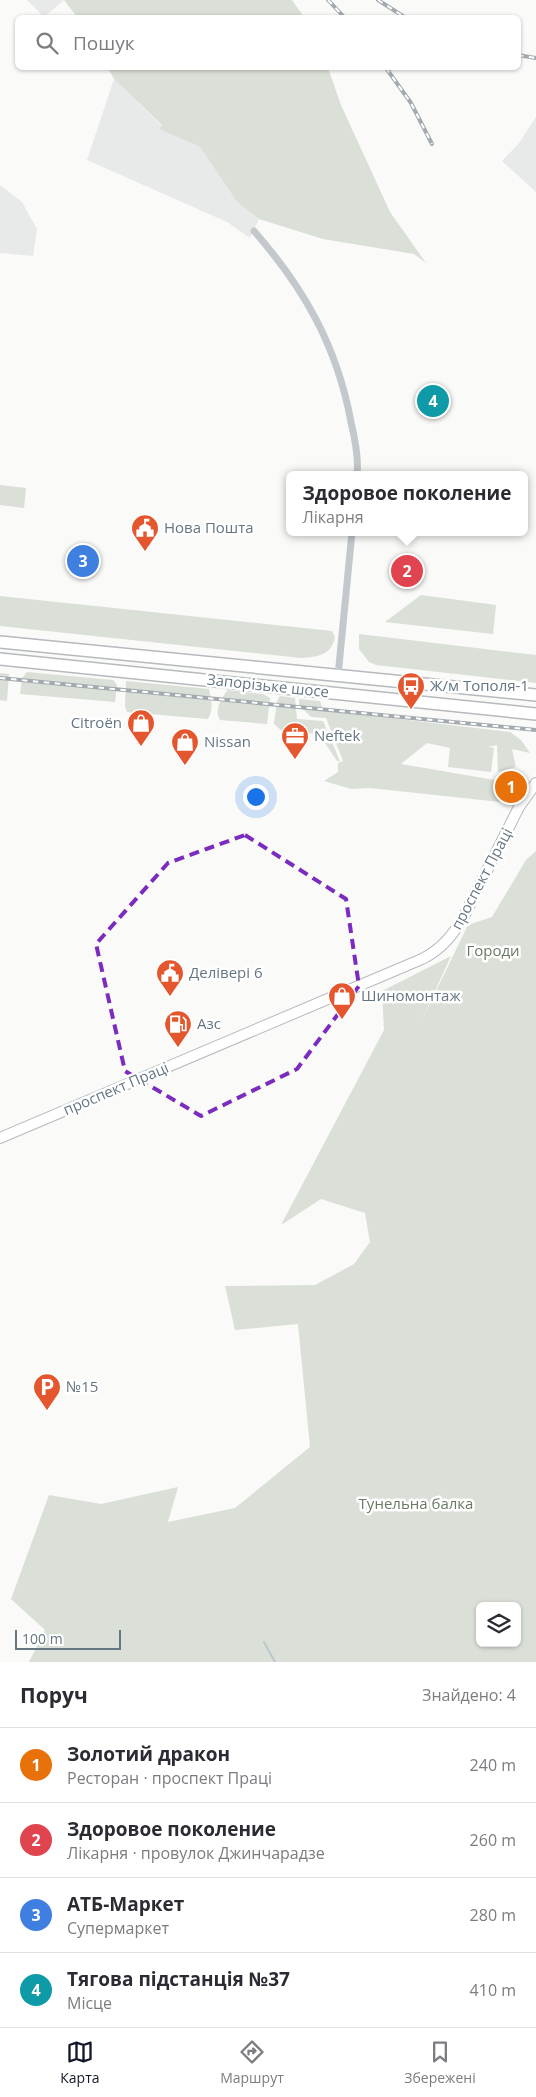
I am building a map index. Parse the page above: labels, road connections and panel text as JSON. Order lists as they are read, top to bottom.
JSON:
{
  "streets": {
    "main road": ["Запорізьке шосе"],
    "street": ["проспект Праці"]
  },
  "parks": ["Городи", "Тунельна балка"],
  "places": {
    "public building": ["Нова Пошта", "Делівері 6"],
    "bus stop": ["Ж/м Тополя-1"],
    "shop": ["Citroën", "Nissan", "Шиномонтаж"],
    "office": ["Neftek"],
    "fuel station": ["Азс"],
    "parking": ["№15"]
  },
  "scale_bar": "100 m",
  "page": {
    "search": "Пошук",
    "pins": [
      "4",
      "3",
      "2",
      "1"
    ],
    "popup": ["Здоровое поколение", "Лікарня"],
    "scale": "100 m",
    "heading": ["Поруч", "Знайдено: 4"],
    "list": [
      {
        "mark": "1",
        "name": "Золотий дракон",
        "note": "Ресторан · проспект Праці",
        "value": "240 m"
      },
      {
        "mark": "2",
        "name": "Здоровое поколение",
        "note": "Лікарня · провулок Джинчарадзе",
        "value": "260 m"
      },
      {
        "mark": "3",
        "name": "АТБ-Маркет",
        "note": "Супермаркет",
        "value": "280 m"
      },
      {
        "mark": "4",
        "name": "Тягова пiдстанцiя №37",
        "note": "Місце",
        "value": "410 m"
      }
    ],
    "nav": ["Карта", "Маршрут", "Збережені"]
  }
}
